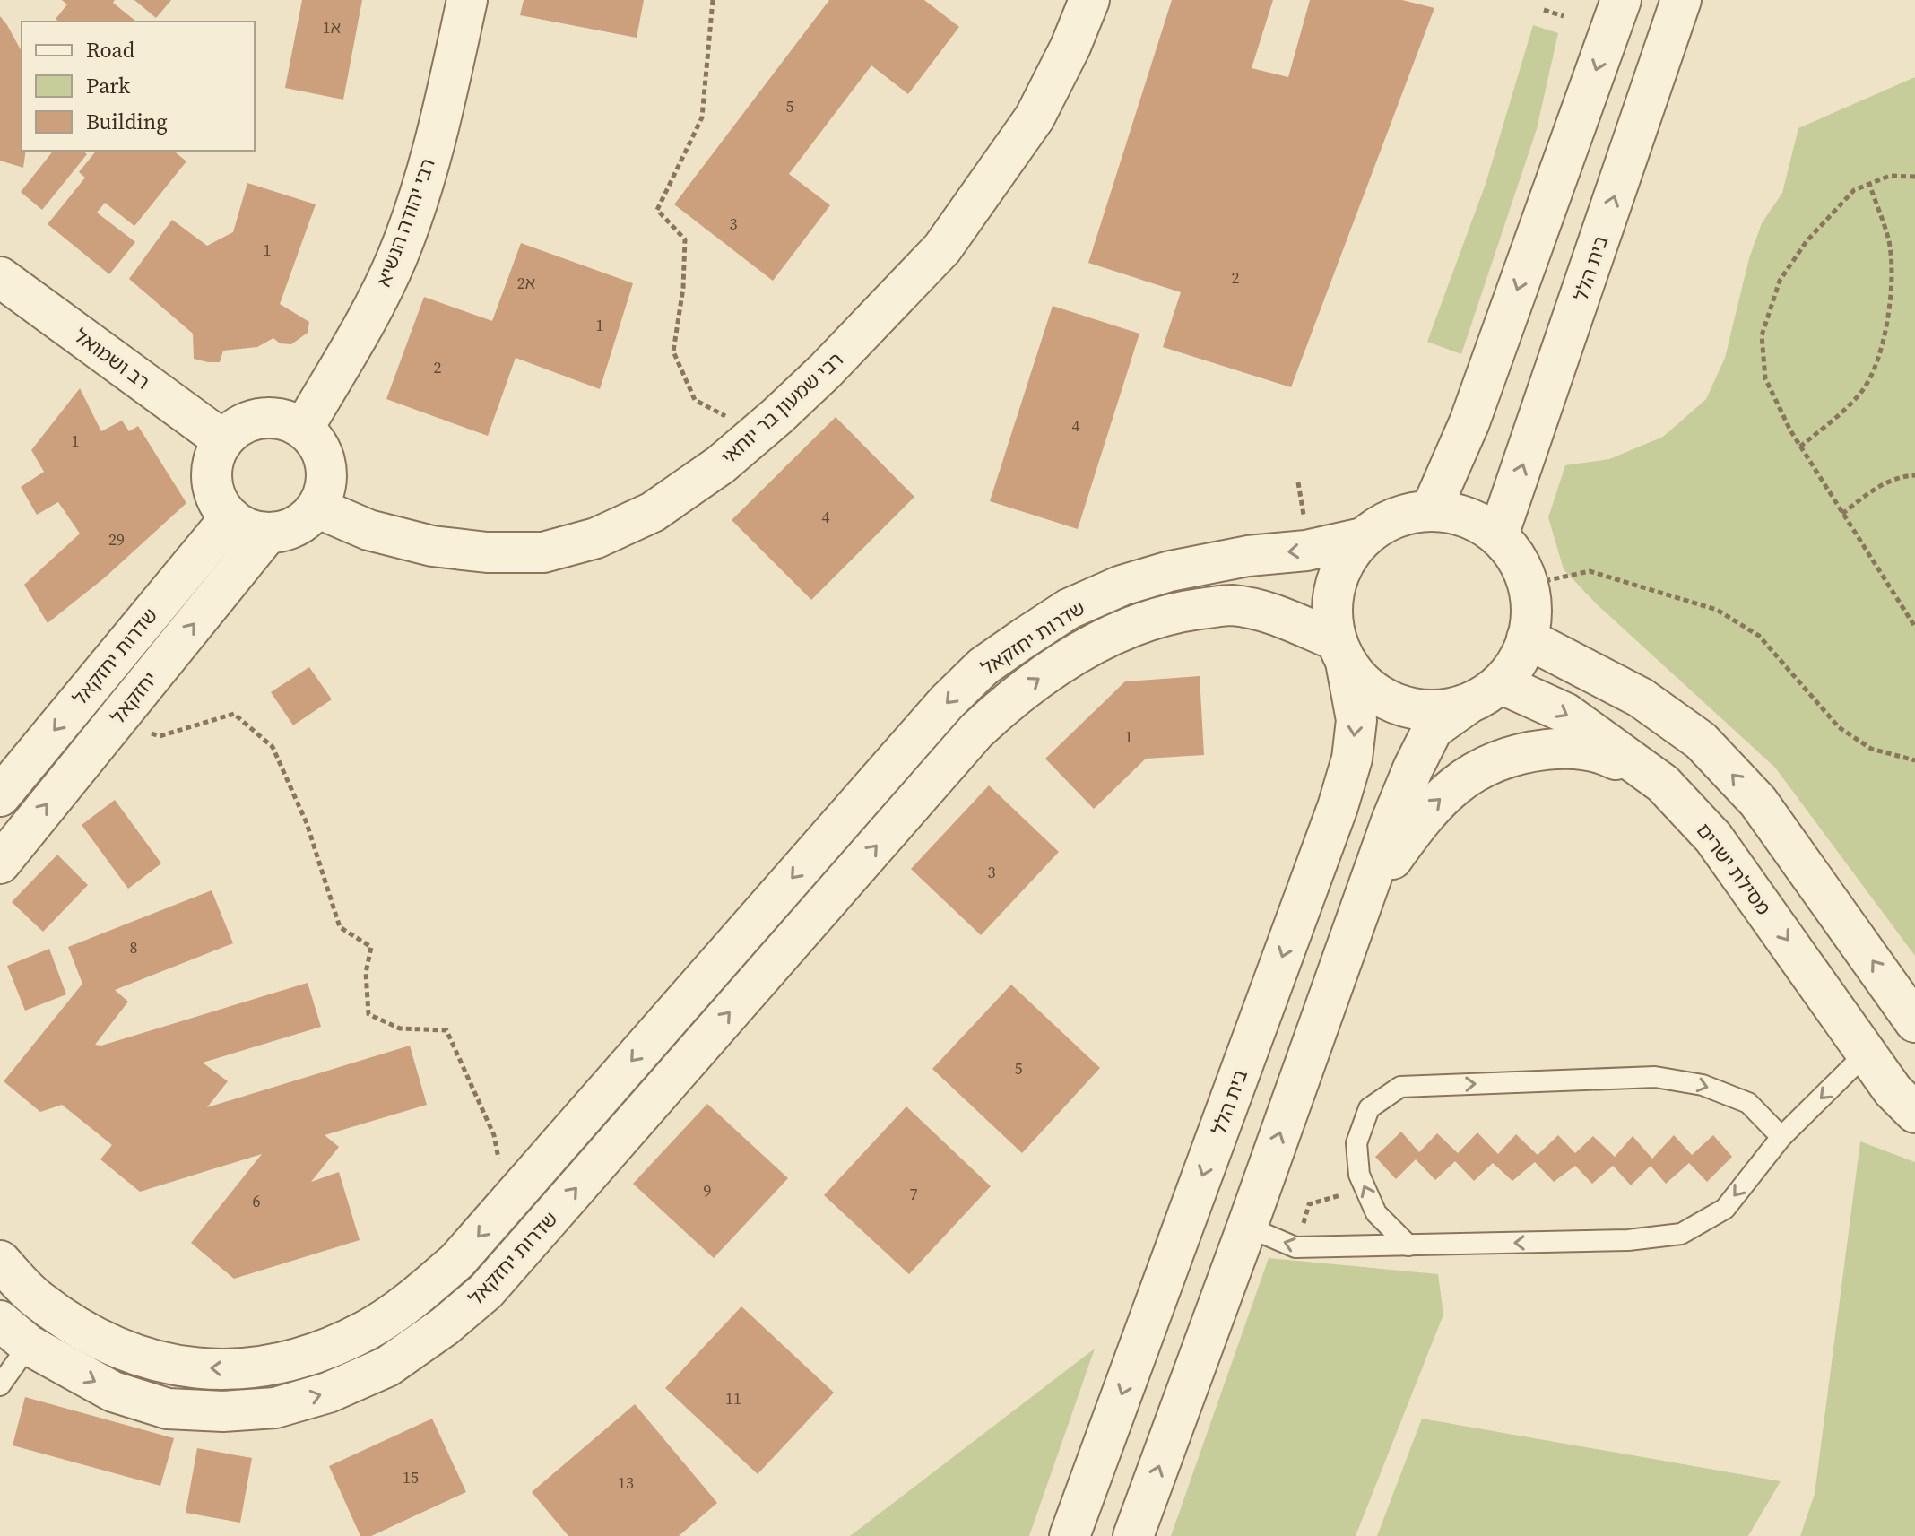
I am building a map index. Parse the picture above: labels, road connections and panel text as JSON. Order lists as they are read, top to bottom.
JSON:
{
  "streets": {
    "street": [
      "רבי יהודה הנשיא",
      "בית הלל",
      "רב ושמואל",
      "רבי שמעון בר יוחאי",
      "שדרות יחזקאל",
      "יחזקאל",
      "מסילת ישרים"
    ]
  },
  "crossings": [
    ["רבי יהודה הנשיא", "רב ושמואל"],
    ["רבי יהודה הנשיא", "רבי שמעון בר יוחאי"],
    ["רבי יהודה הנשיא", "שדרות יחזקאל"],
    ["רבי יהודה הנשיא", "יחזקאל"],
    ["בית הלל", "שדרות יחזקאל"],
    ["בית הלל", "מסילת ישרים"],
    ["רב ושמואל", "רבי שמעון בר יוחאי"],
    ["רב ושמואל", "שדרות יחזקאל"],
    ["רב ושמואל", "יחזקאל"],
    ["רבי שמעון בר יוחאי", "שדרות יחזקאל"],
    ["רבי שמעון בר יוחאי", "יחזקאל"],
    ["שדרות יחזקאל", "יחזקאל"],
    ["שדרות יחזקאל", "מסילת ישרים"]
  ],
  "one_way": ["יחזקאל"],
  "house_numbers": [
    "1א",
    "5",
    "3",
    "1",
    "2",
    "2א",
    "1",
    "2",
    "4",
    "1",
    "4",
    "29",
    "1",
    "3",
    "8",
    "5",
    "9",
    "7",
    "6",
    "11",
    "15",
    "13"
  ],
  "legend": ["Road", "Park", "Building"]
}
